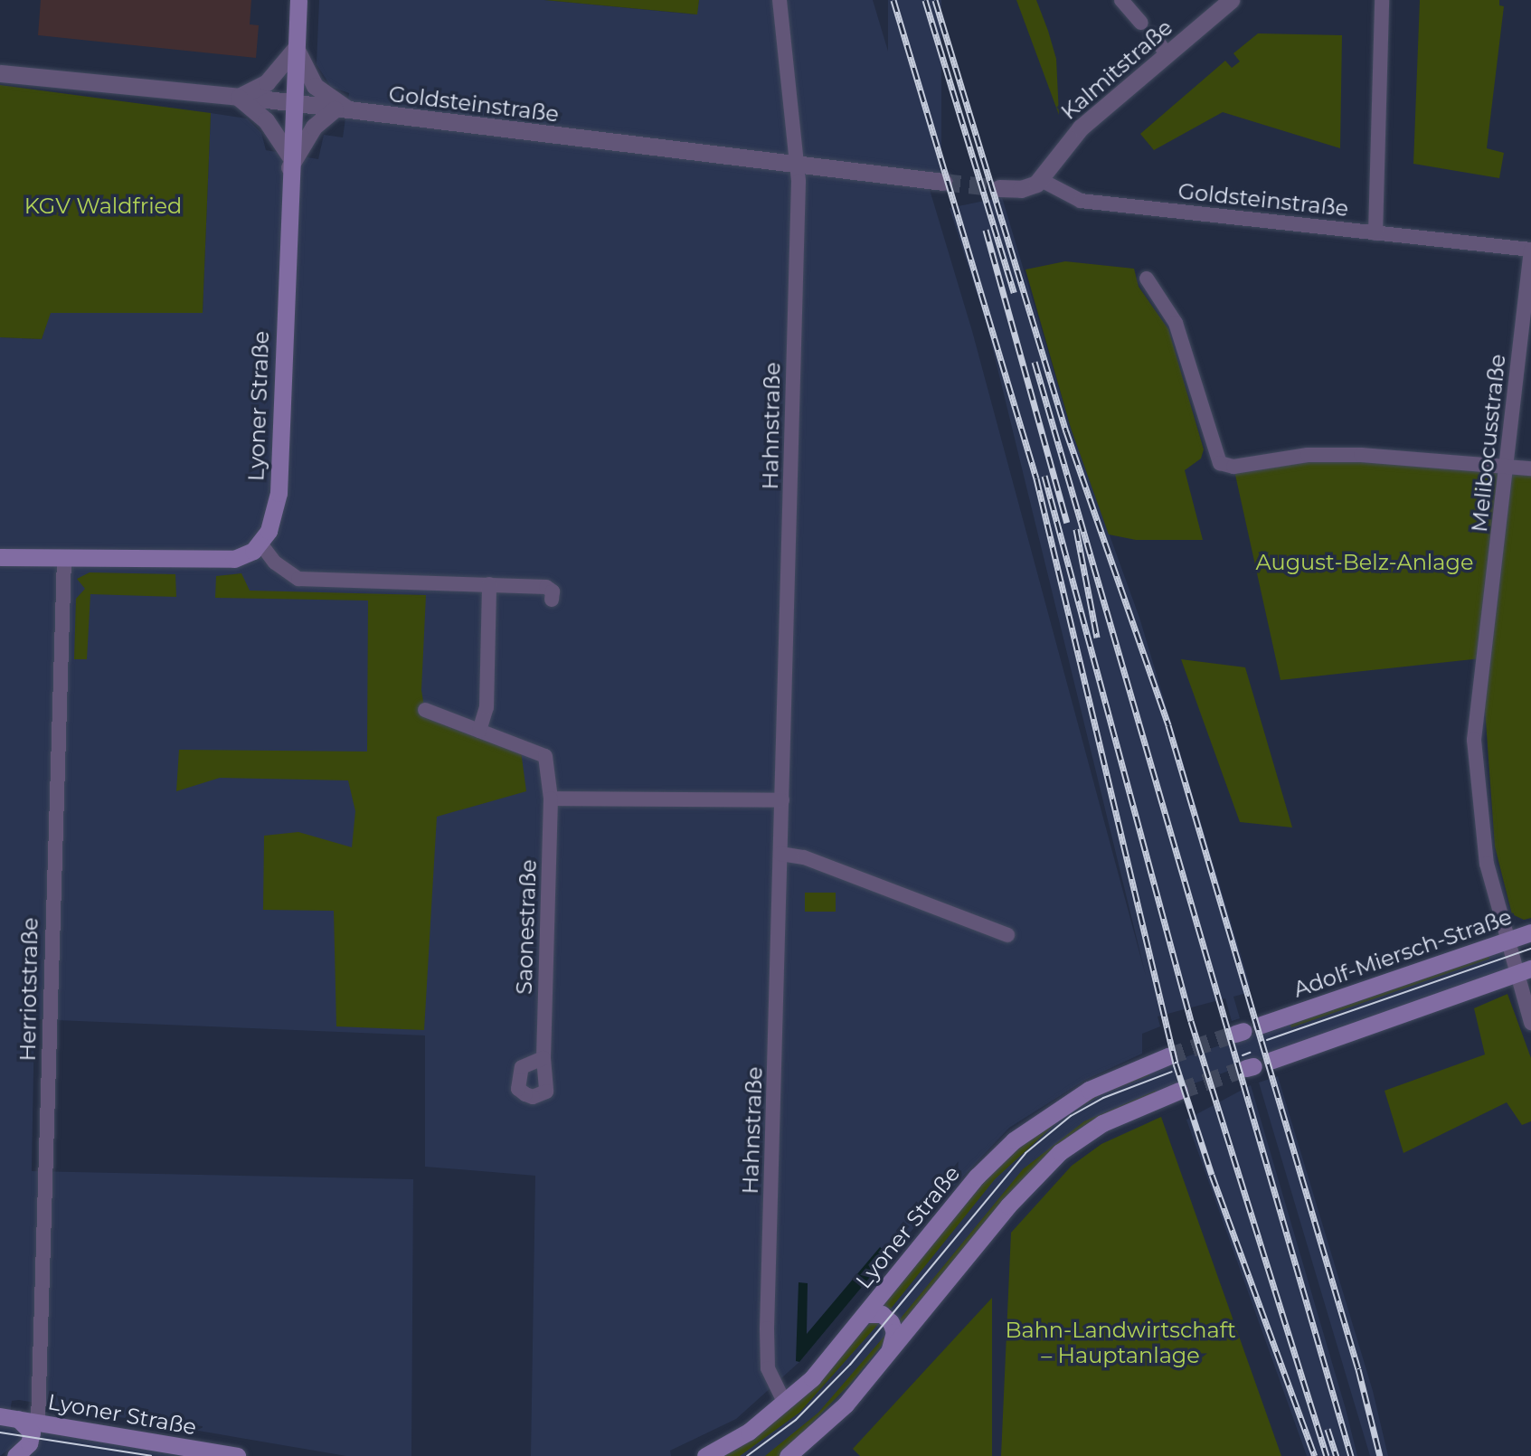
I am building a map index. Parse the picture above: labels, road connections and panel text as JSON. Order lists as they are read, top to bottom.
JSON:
{
  "streets": {
    "main road": ["Lyoner Straße", "Adolf-Miersch-Straße"],
    "street": [
      "Kalmitstraße",
      "Goldsteinstraße",
      "Hahnstraße",
      "Melibocusstraße",
      "Saonestraße",
      "Herriotstraße"
    ]
  },
  "crossings": [
    ["Kalmitstraße", "Goldsteinstraße"],
    ["Goldsteinstraße", "Lyoner Straße"],
    ["Goldsteinstraße", "Hahnstraße"],
    ["Goldsteinstraße", "Melibocusstraße"],
    ["Lyoner Straße", "Hahnstraße"],
    ["Lyoner Straße", "Herriotstraße"],
    ["Melibocusstraße", "Adolf-Miersch-Straße"]
  ],
  "parks": ["KGV Waldfried", "August-Belz-Anlage", "Bahn-Landwirtschaft – Hauptanlage"]
}
